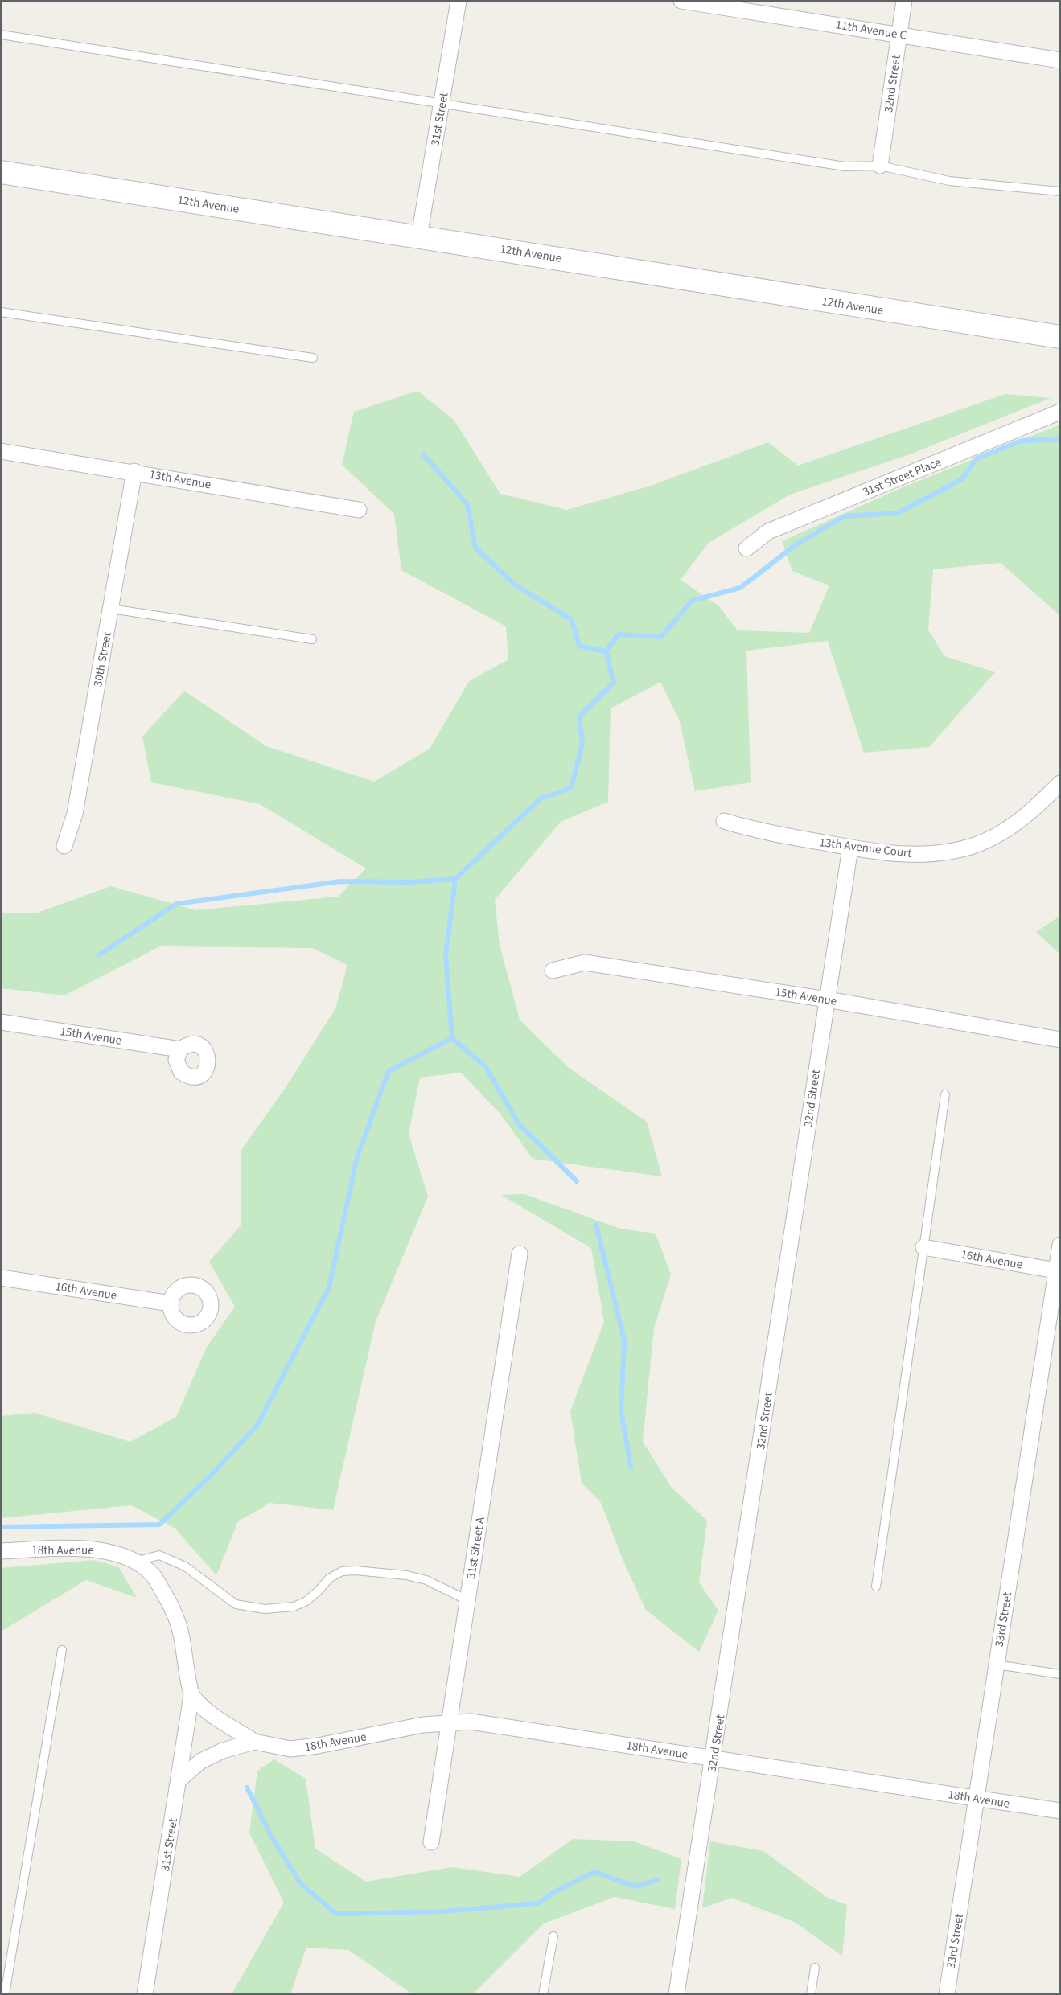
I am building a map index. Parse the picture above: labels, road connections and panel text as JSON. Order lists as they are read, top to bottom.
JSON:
{
  "streets": {
    "street": [
      "11th Avenue C",
      "32nd Street",
      "31st Street",
      "12th Avenue",
      "31st Street Place",
      "13th Avenue",
      "30th Street",
      "13th Avenue Court",
      "15th Avenue",
      "16th Avenue",
      "31st Street A",
      "18th Avenue",
      "33rd Street"
    ]
  },
  "crossings": [
    ["11th Avenue C", "32nd Street"],
    ["32nd Street", "13th Avenue Court"],
    ["32nd Street", "15th Avenue"],
    ["32nd Street", "18th Avenue"],
    ["31st Street", "12th Avenue"],
    ["31st Street", "18th Avenue"],
    ["13th Avenue", "30th Street"],
    ["16th Avenue", "33rd Street"],
    ["31st Street A", "18th Avenue"],
    ["18th Avenue", "33rd Street"]
  ]
}
